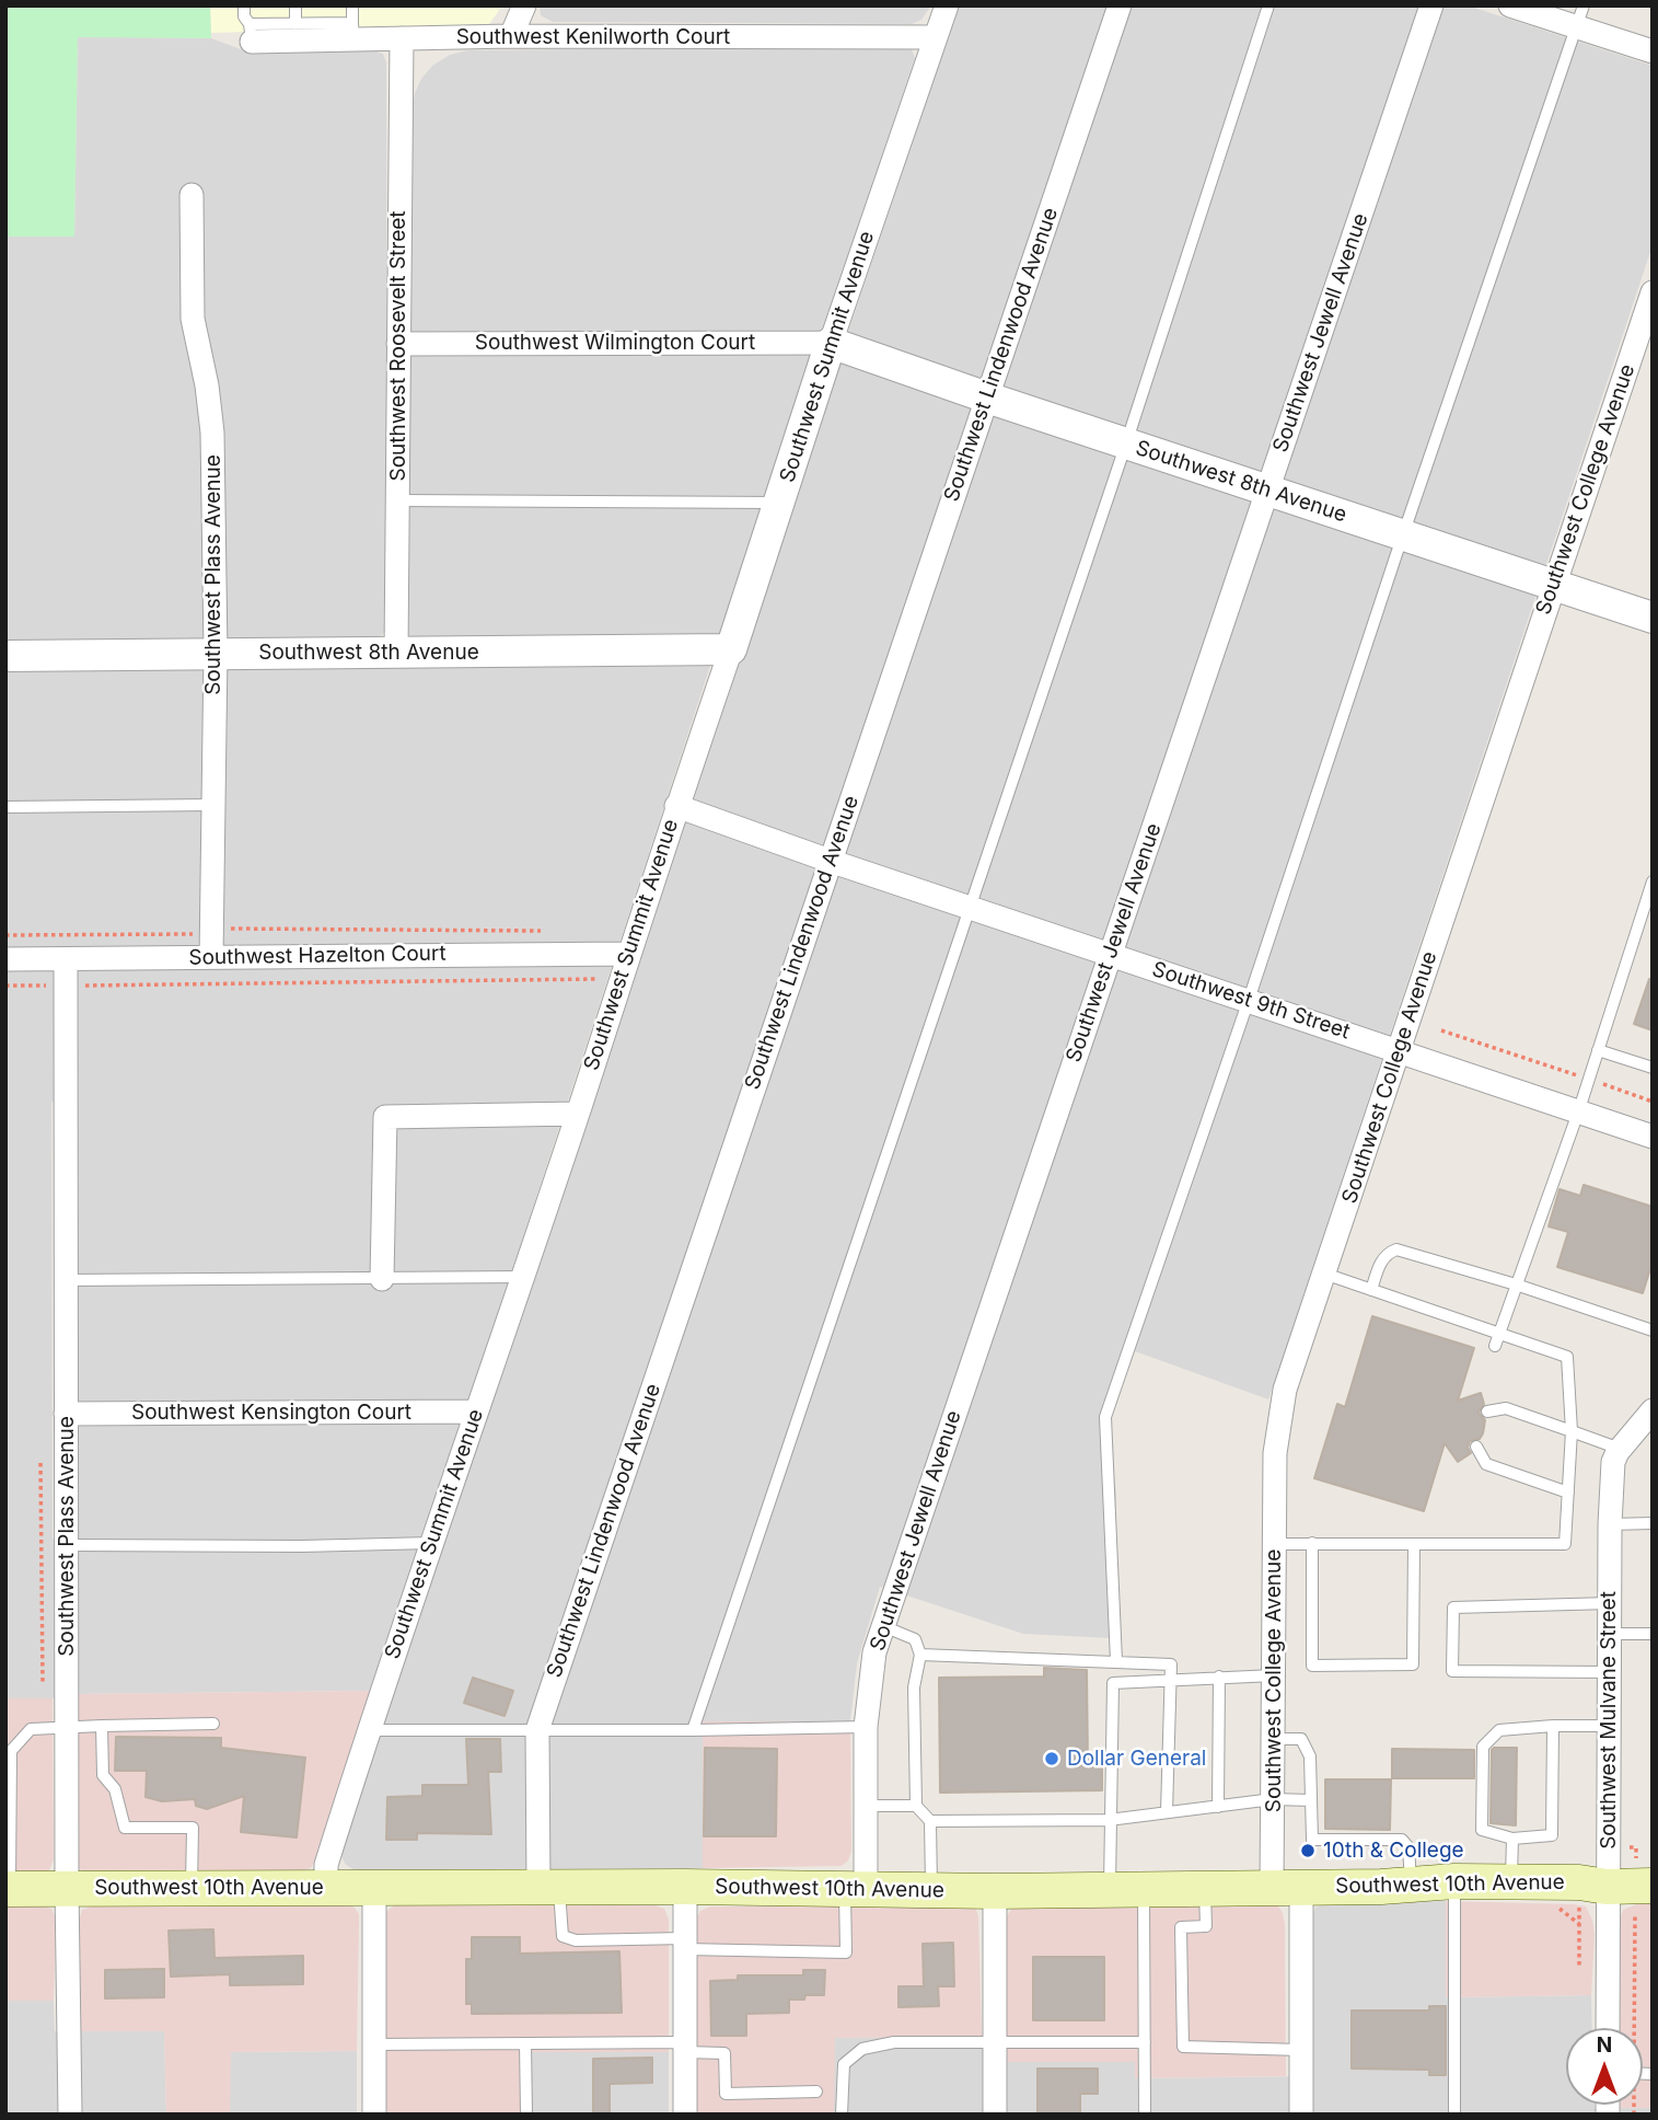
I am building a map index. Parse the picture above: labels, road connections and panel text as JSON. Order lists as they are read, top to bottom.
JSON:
{
  "streets": {
    "main road": ["Southwest 10th Avenue"],
    "street": [
      "Southwest Kenilworth Court",
      "Southwest Jewell Avenue",
      "Southwest Wilmington Court",
      "Southwest Roosevelt Street",
      "Southwest Lindenwood Avenue",
      "Southwest Summit Avenue",
      "Southwest 8th Avenue",
      "Southwest College Avenue",
      "Southwest Plass Avenue",
      "Southwest Hazelton Court",
      "Southwest 9th Street",
      "Southwest Kensington Court",
      "Southwest Mulvane Street"
    ]
  },
  "crossings": [
    ["Southwest Kenilworth Court", "Southwest Roosevelt Street"],
    ["Southwest Kenilworth Court", "Southwest Summit Avenue"],
    ["Southwest Jewell Avenue", "Southwest 8th Avenue"],
    ["Southwest Jewell Avenue", "Southwest 9th Street"],
    ["Southwest Jewell Avenue", "Southwest 10th Avenue"],
    ["Southwest Wilmington Court", "Southwest Roosevelt Street"],
    ["Southwest Wilmington Court", "Southwest Summit Avenue"],
    ["Southwest Wilmington Court", "Southwest 8th Avenue"],
    ["Southwest Roosevelt Street", "Southwest 8th Avenue"],
    ["Southwest Lindenwood Avenue", "Southwest 8th Avenue"],
    ["Southwest Lindenwood Avenue", "Southwest 9th Street"],
    ["Southwest Lindenwood Avenue", "Southwest 10th Avenue"],
    ["Southwest Summit Avenue", "Southwest 8th Avenue"],
    ["Southwest Summit Avenue", "Southwest Hazelton Court"],
    ["Southwest Summit Avenue", "Southwest 9th Street"],
    ["Southwest Summit Avenue", "Southwest Kensington Court"],
    ["Southwest Summit Avenue", "Southwest 10th Avenue"],
    ["Southwest 8th Avenue", "Southwest College Avenue"],
    ["Southwest 8th Avenue", "Southwest Plass Avenue"],
    ["Southwest College Avenue", "Southwest 9th Street"],
    ["Southwest College Avenue", "Southwest 10th Avenue"],
    ["Southwest Plass Avenue", "Southwest Hazelton Court"],
    ["Southwest Plass Avenue", "Southwest Kensington Court"],
    ["Southwest Plass Avenue", "Southwest 10th Avenue"],
    ["Southwest Mulvane Street", "Southwest 10th Avenue"]
  ],
  "places": ["Dollar General", "10th & College"],
  "north": "top"
}
